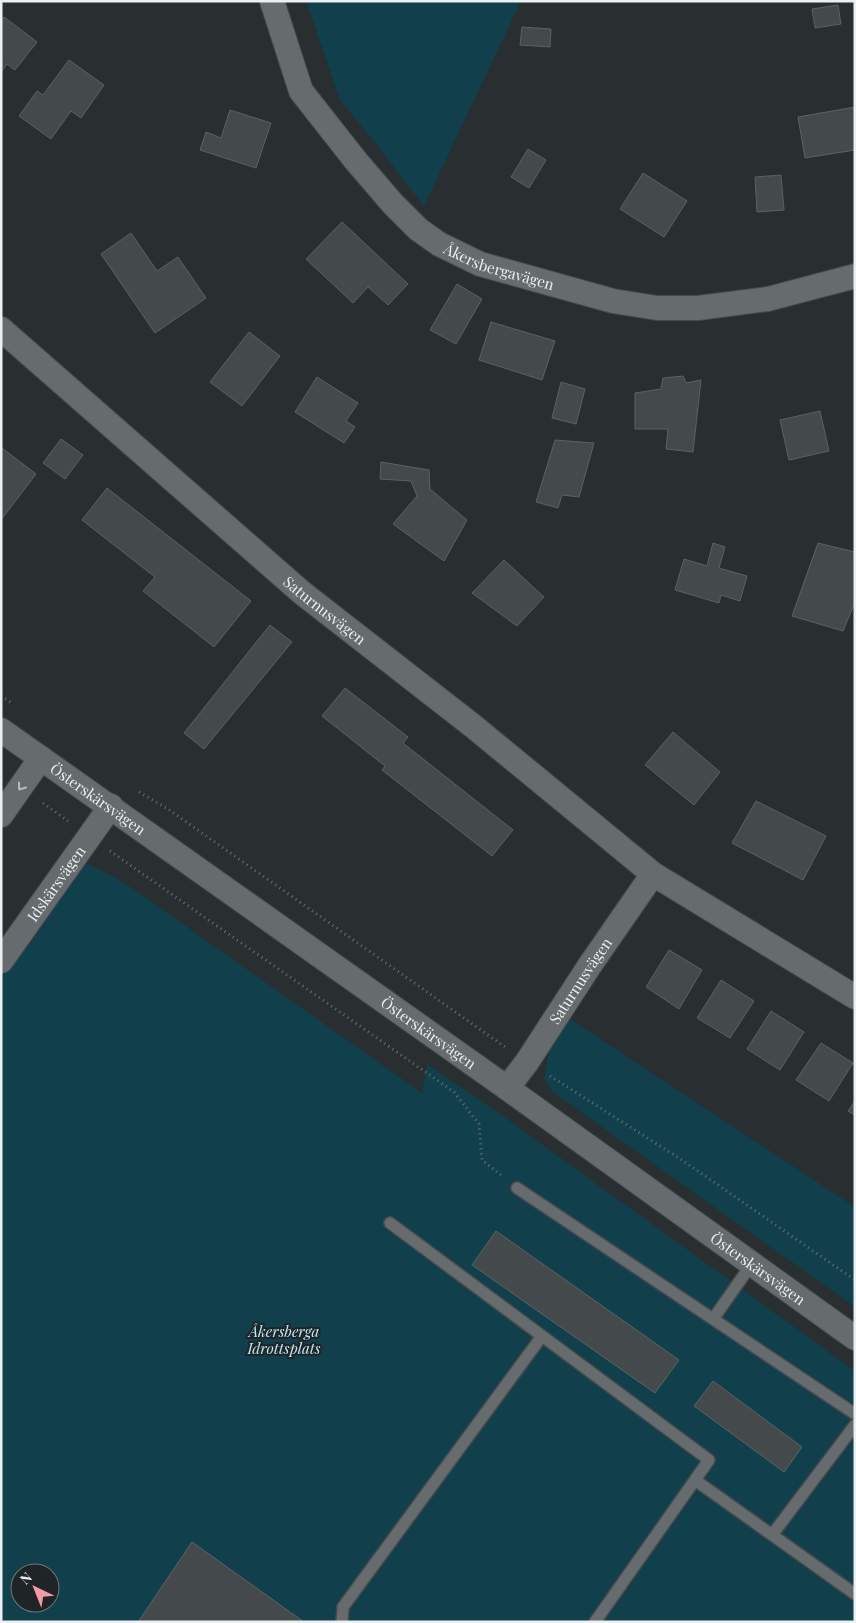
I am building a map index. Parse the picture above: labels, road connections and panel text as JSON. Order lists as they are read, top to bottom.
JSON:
{
  "streets": {
    "street": [
      "Åkersbergavägen",
      "Saturnusvägen",
      "Österskärsvägen",
      "Idskärsvägen"
    ]
  },
  "crossings": [
    ["Saturnusvägen", "Österskärsvägen"],
    ["Österskärsvägen", "Idskärsvägen"]
  ],
  "parks": ["Åkersberga Idrottsplats"],
  "north": "top left"
}
